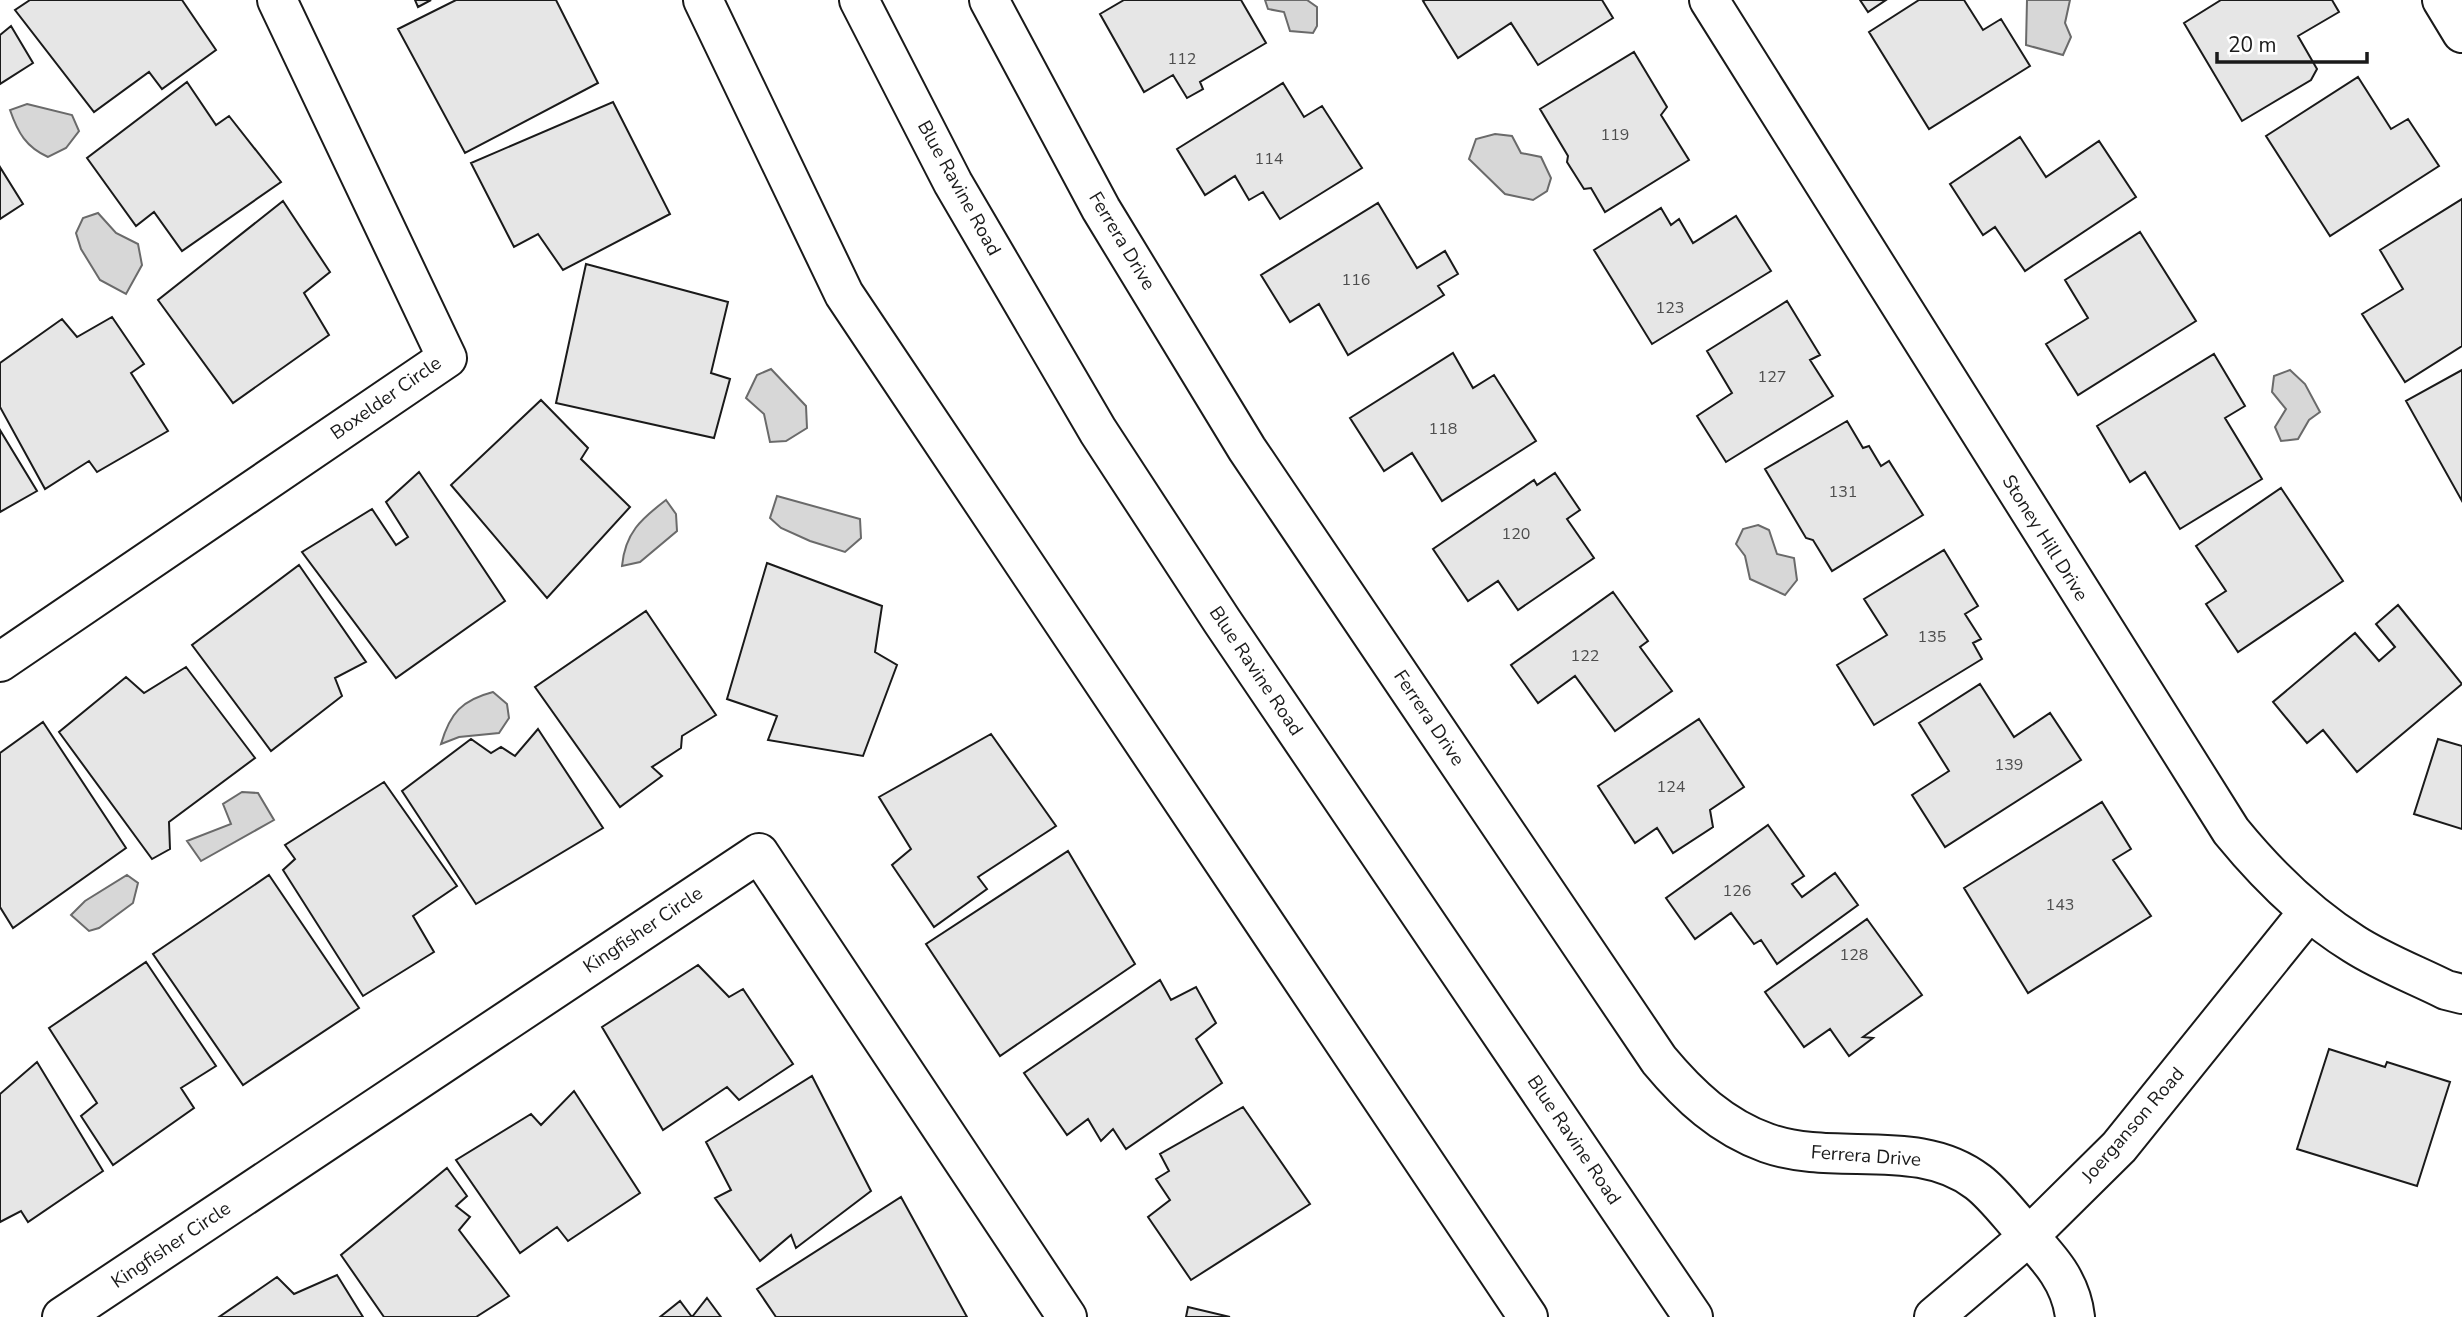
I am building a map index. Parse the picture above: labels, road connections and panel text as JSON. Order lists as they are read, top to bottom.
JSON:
{
  "streets": {
    "street": [
      "Blue Ravine Road",
      "Ferrera Drive",
      "Boxelder Circle",
      "Stoney Hill Drive",
      "Kingfisher Circle",
      "Joerganson Road"
    ]
  },
  "crossings": [
    ["Ferrera Drive", "Joerganson Road"],
    ["Stoney Hill Drive", "Joerganson Road"]
  ],
  "house_numbers": [
    "112",
    "119",
    "114",
    "116",
    "123",
    "127",
    "118",
    "131",
    "120",
    "135",
    "122",
    "139",
    "124",
    "126",
    "143",
    "128"
  ],
  "scale_bar": "20 m"
}
